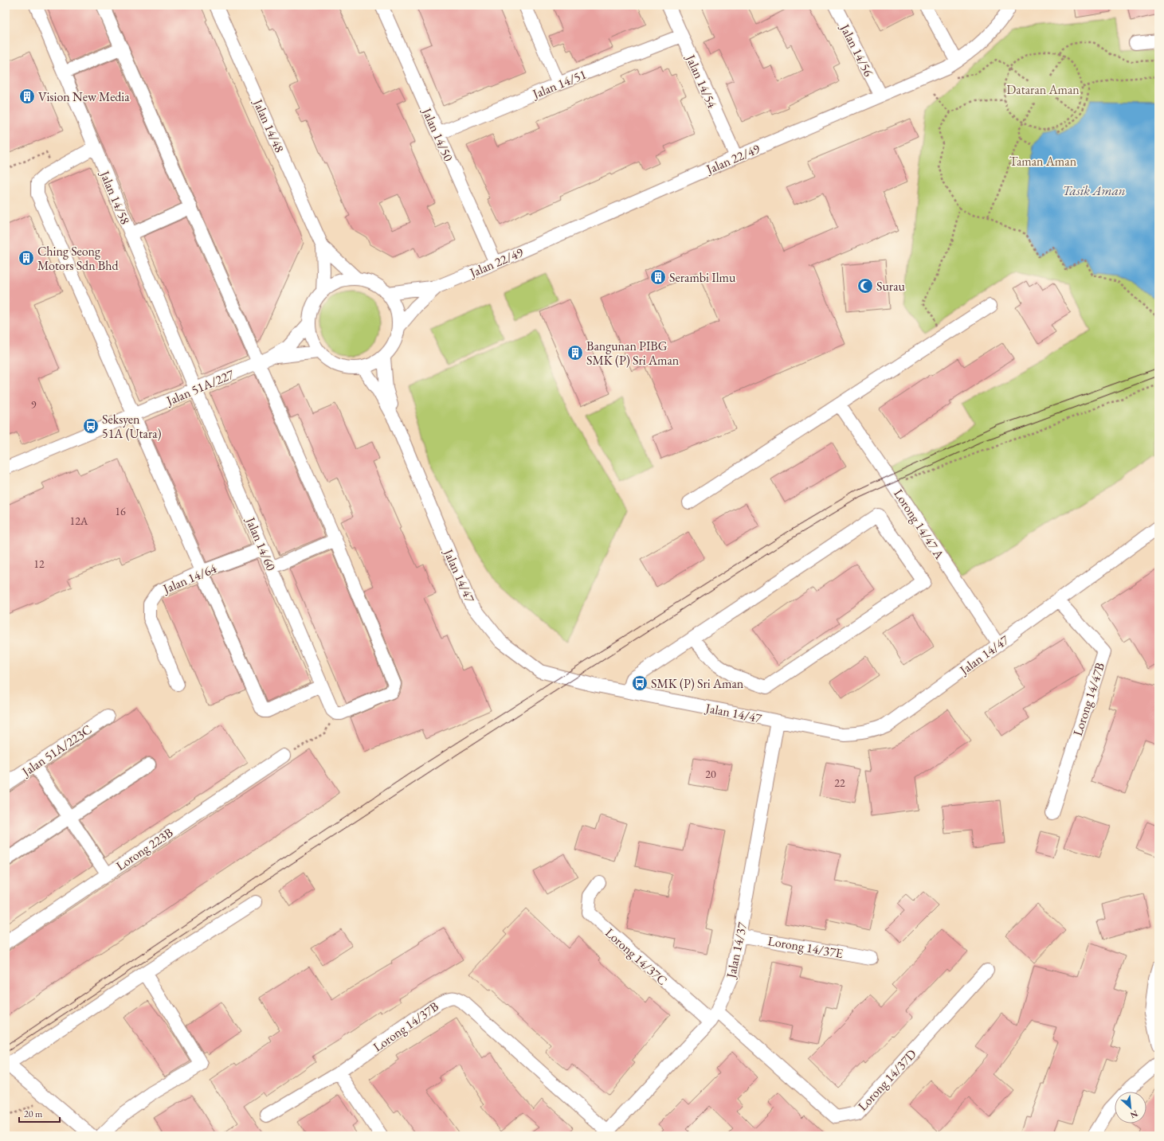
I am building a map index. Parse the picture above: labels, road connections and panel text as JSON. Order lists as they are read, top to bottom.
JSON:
{
  "streets": {
    "street": [
      "Jalan 14/56",
      "Jalan 14/54",
      "Jalan 14/51",
      "Jalan 14/48",
      "Jalan 14/50",
      "Jalan 22/49",
      "Jalan 14/58",
      "Jalan 51A/227",
      "Lorong 14/47 A",
      "Jalan 14/60",
      "Jalan 14/47",
      "Jalan 14/64",
      "Lorong 14/47B",
      "Jalan 51A/223C",
      "Lorong 223B",
      "Lorong 14/37E",
      "Jalan 14/37",
      "Lorong 14/37C",
      "Lorong 14/37B",
      "Lorong 14/37D"
    ]
  },
  "crossings": [
    ["Jalan 14/56", "Jalan 22/49"],
    ["Jalan 14/54", "Jalan 14/51"],
    ["Jalan 14/54", "Jalan 22/49"],
    ["Jalan 14/51", "Jalan 14/50"],
    ["Jalan 14/48", "Jalan 22/49"],
    ["Jalan 14/48", "Jalan 51A/227"],
    ["Jalan 14/48", "Jalan 14/47"],
    ["Jalan 14/50", "Jalan 22/49"],
    ["Jalan 22/49", "Jalan 51A/227"],
    ["Jalan 22/49", "Jalan 14/47"],
    ["Jalan 14/58", "Jalan 51A/227"],
    ["Jalan 14/58", "Jalan 14/60"],
    ["Jalan 51A/227", "Jalan 14/60"],
    ["Jalan 51A/227", "Jalan 14/47"],
    ["Lorong 14/47 A", "Jalan 14/47"],
    ["Jalan 14/60", "Jalan 14/64"],
    ["Jalan 14/47", "Lorong 14/47B"],
    ["Jalan 14/47", "Jalan 14/37"],
    ["Lorong 14/37E", "Jalan 14/37"],
    ["Jalan 14/37", "Lorong 14/37C"],
    ["Jalan 14/37", "Lorong 14/37B"],
    ["Jalan 14/37", "Lorong 14/37D"],
    ["Lorong 14/37C", "Lorong 14/37D"]
  ],
  "water": ["Tasik Aman"],
  "parks": ["Dataran Aman", "Taman Aman"],
  "places": {
    "building": [
      "Vision New Media",
      "Ching Seong Motors Sdn Bhd",
      "Serambi Ilmu",
      "Bangunan PIBG SMK (P) Sri Aman"
    ],
    "mosque": ["Surau"],
    "bus stop": ["Seksyen 51A (Utara)", "SMK (P) Sri Aman"]
  },
  "house_numbers": [
    "9",
    "16",
    "12A",
    "12",
    "20",
    "22"
  ],
  "scale_bar": "20 m",
  "north": "bottom right"
}
